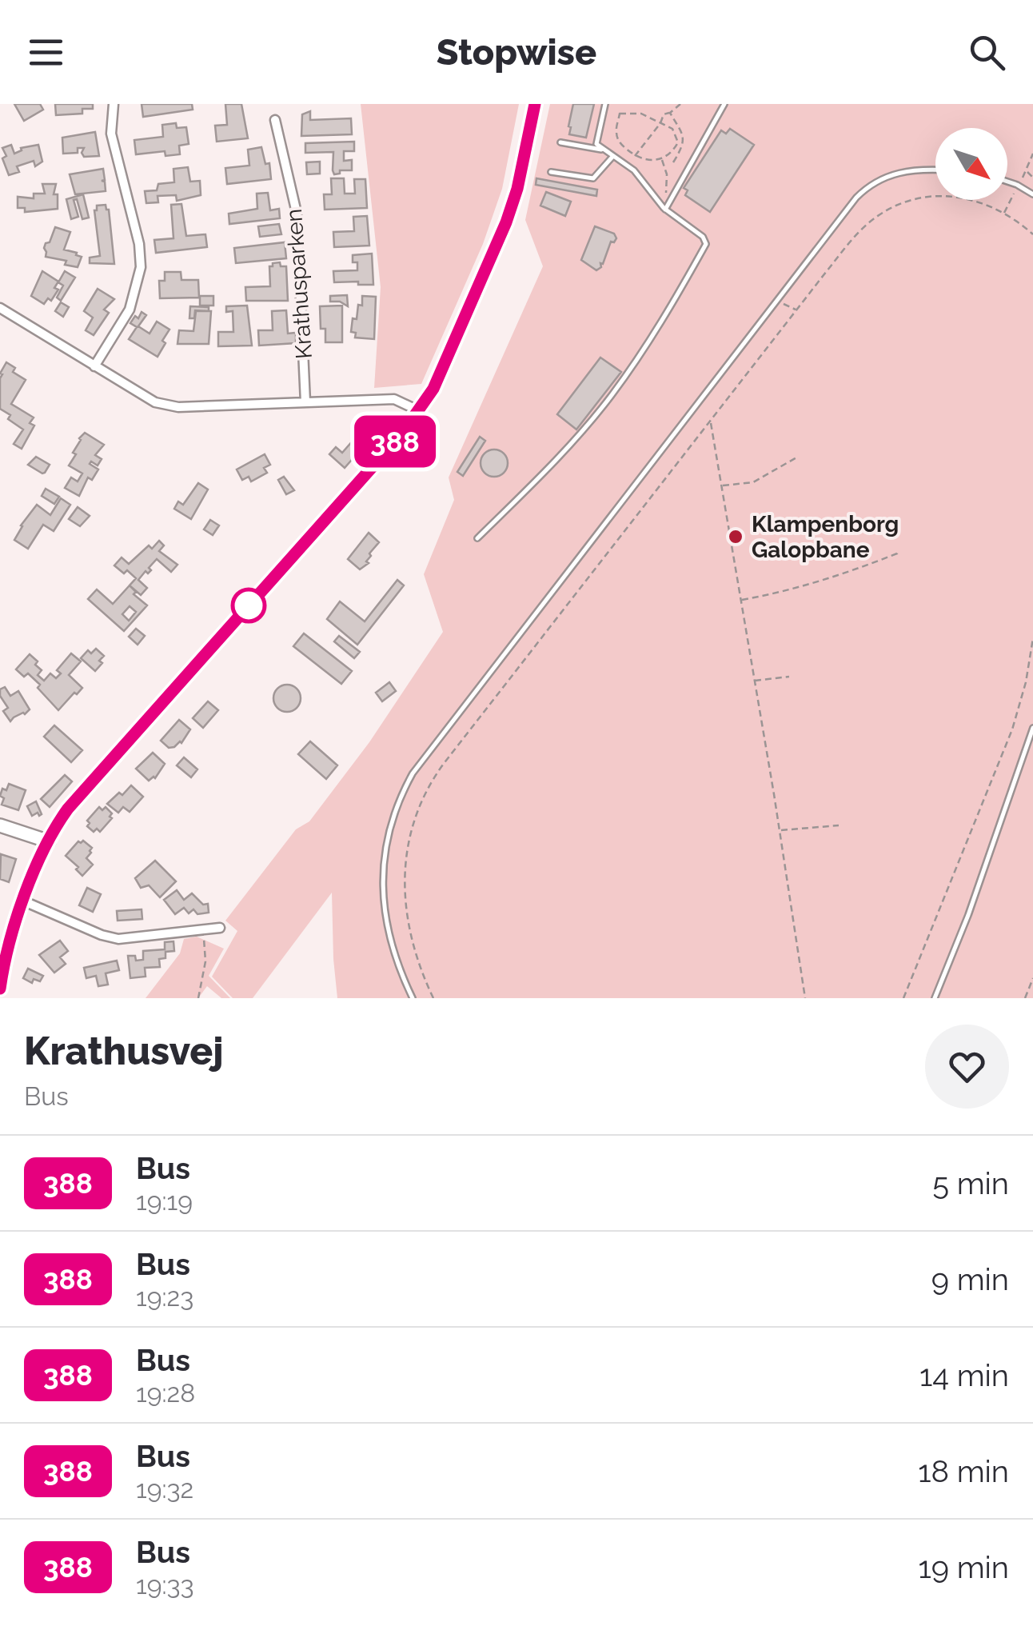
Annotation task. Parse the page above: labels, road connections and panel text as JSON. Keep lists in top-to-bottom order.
{
  "streets": {
    "street": ["Krathusparken"]
  },
  "places": ["Klampenborg Galopbane"],
  "lines": ["bus line 388"],
  "north": "bottom right",
  "page": {
    "header": "Stopwise",
    "on_map": "388",
    "heading": ["Krathusvej", "Bus"],
    "list": [
      {
        "mark": "388",
        "name": "Bus",
        "note": "19:19",
        "value": "5 min"
      },
      {
        "mark": "388",
        "name": "Bus",
        "note": "19:23",
        "value": "9 min"
      },
      {
        "mark": "388",
        "name": "Bus",
        "note": "19:28",
        "value": "14 min"
      },
      {
        "mark": "388",
        "name": "Bus",
        "note": "19:32",
        "value": "18 min"
      },
      {
        "mark": "388",
        "name": "Bus",
        "note": "19:33",
        "value": "19 min"
      }
    ]
  }
}
